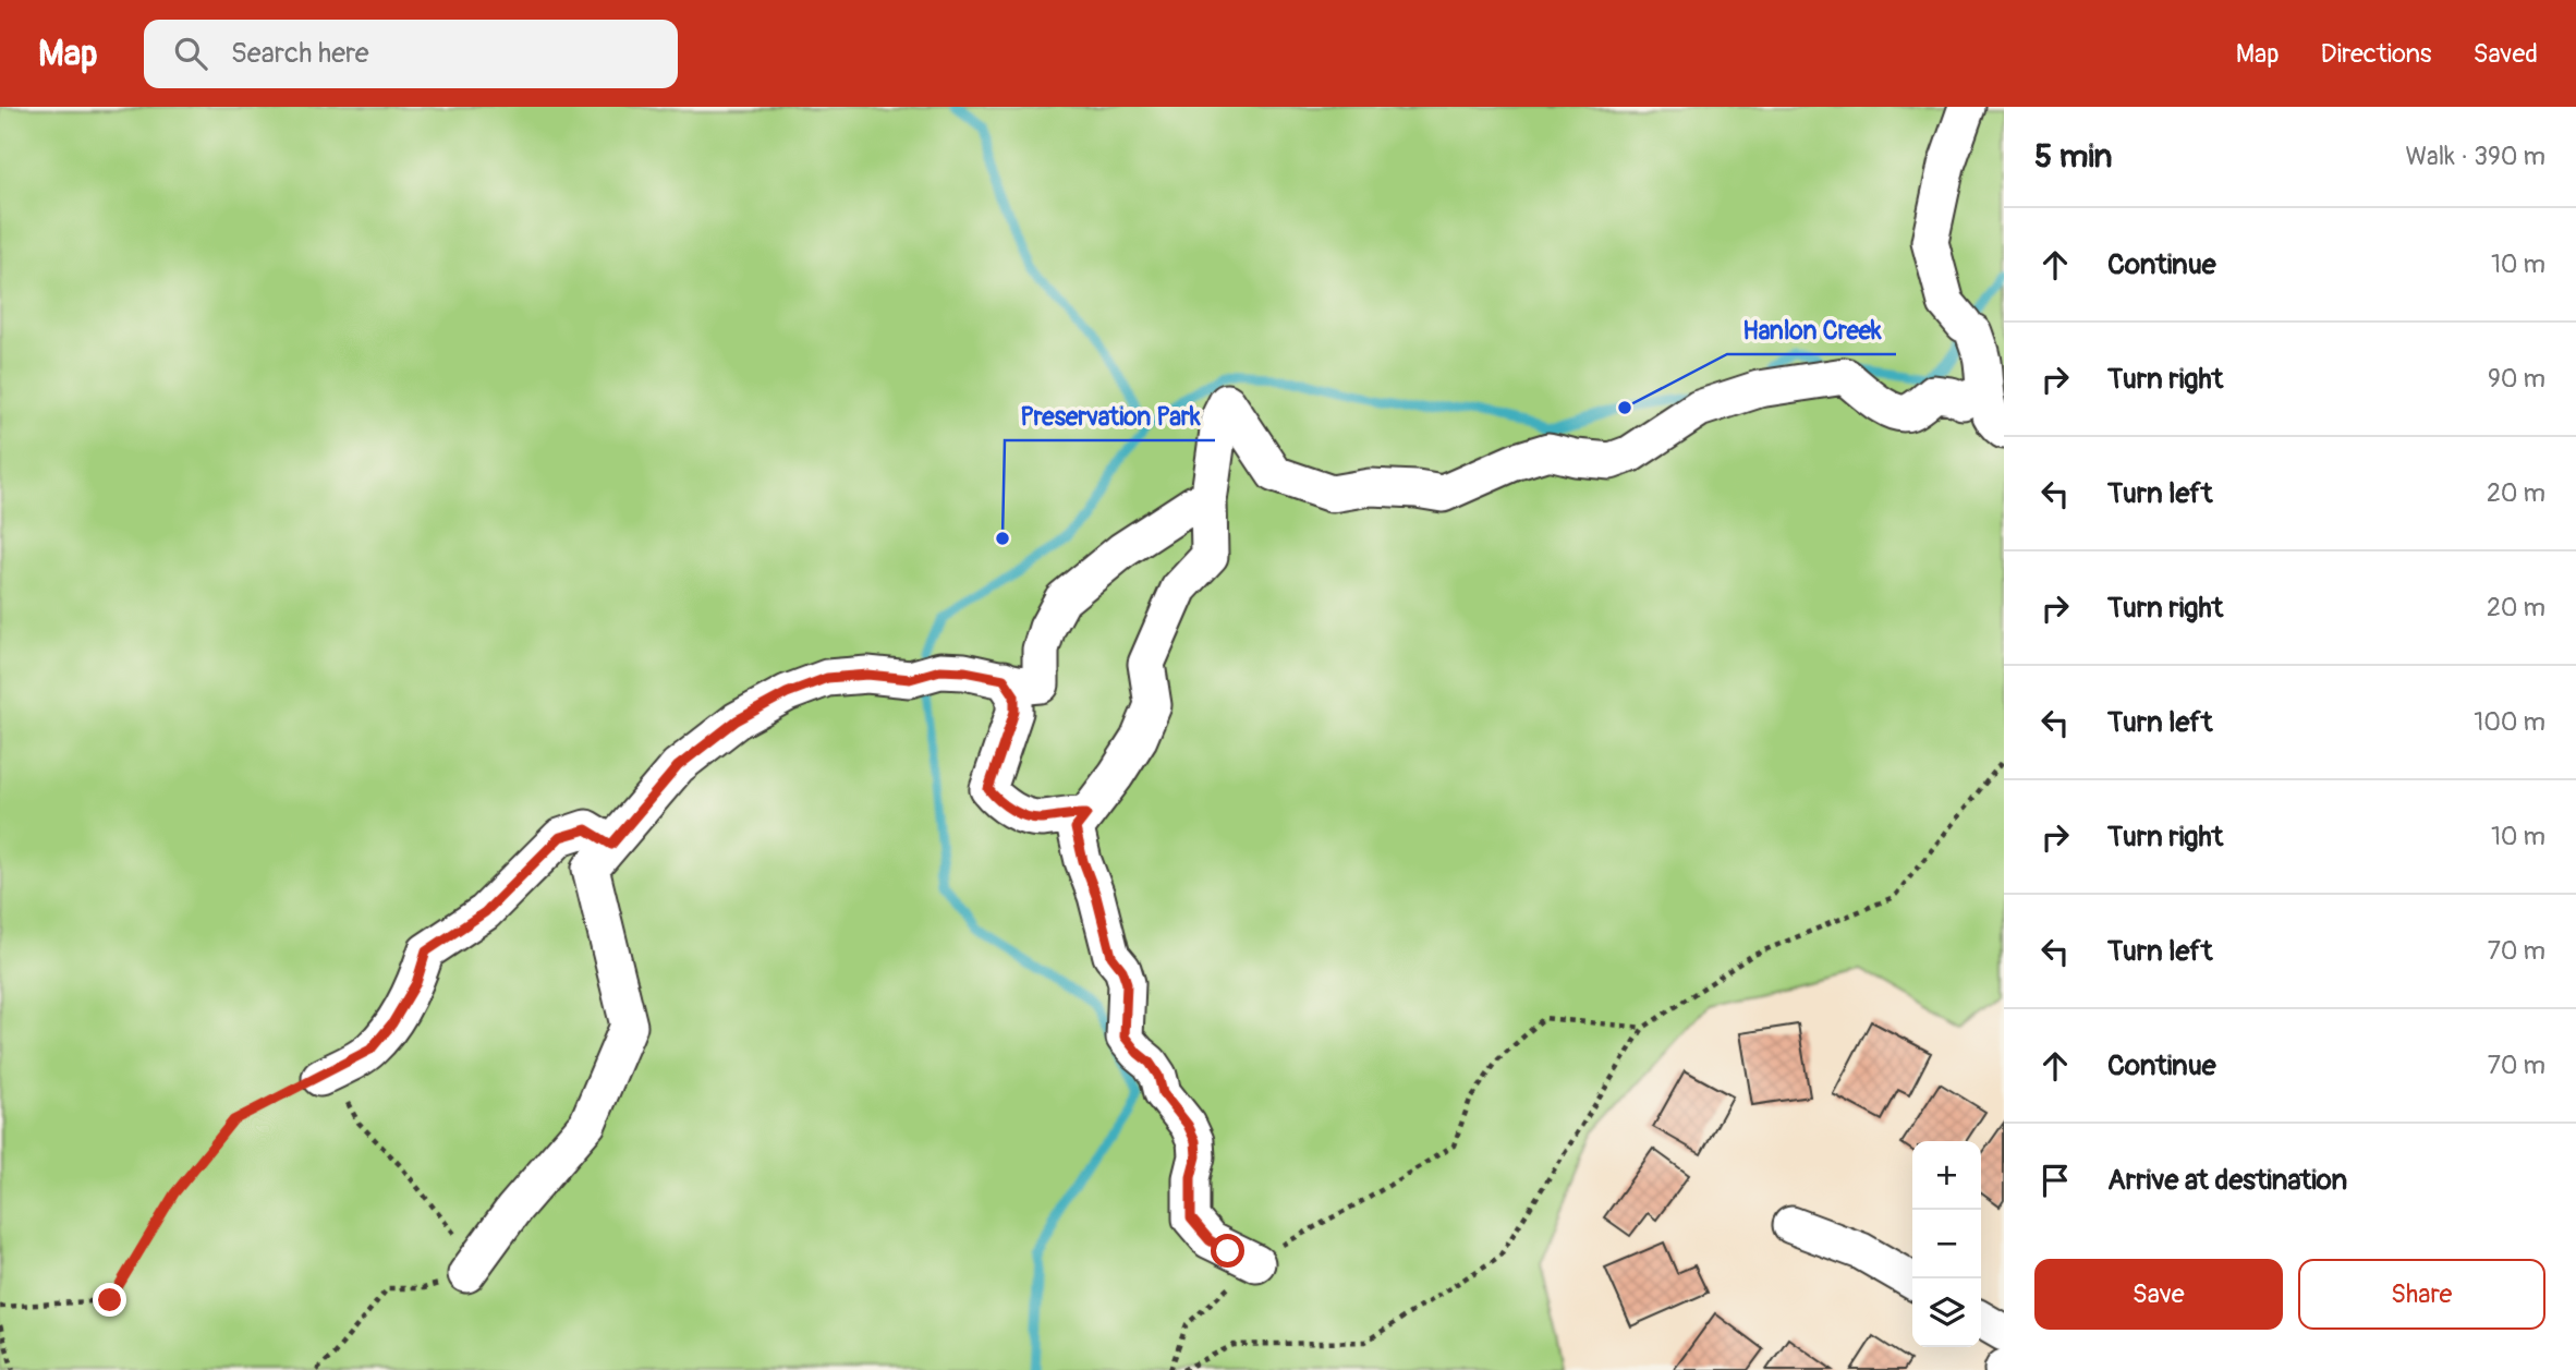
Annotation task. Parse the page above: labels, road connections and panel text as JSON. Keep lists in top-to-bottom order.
{
  "places": ["Hanlon Creek", "Preservation Park"],
  "page": {
    "header": "Map",
    "search": "Search here",
    "nav": ["Map", "Directions", "Saved"],
    "heading": ["5 min", "Walk · 390 m"],
    "list": [
      ["Continue", "10 m"],
      ["Turn right", "90 m"],
      ["Turn left", "20 m"],
      ["Turn right", "20 m"],
      ["Turn left", "100 m"],
      ["Turn right", "10 m"],
      ["Turn left", "70 m"],
      ["Continue", "70 m"],
      "Arrive at destination"
    ],
    "map_buttons": ["+", "−"],
    "buttons": ["Save", "Share"]
  }
}
